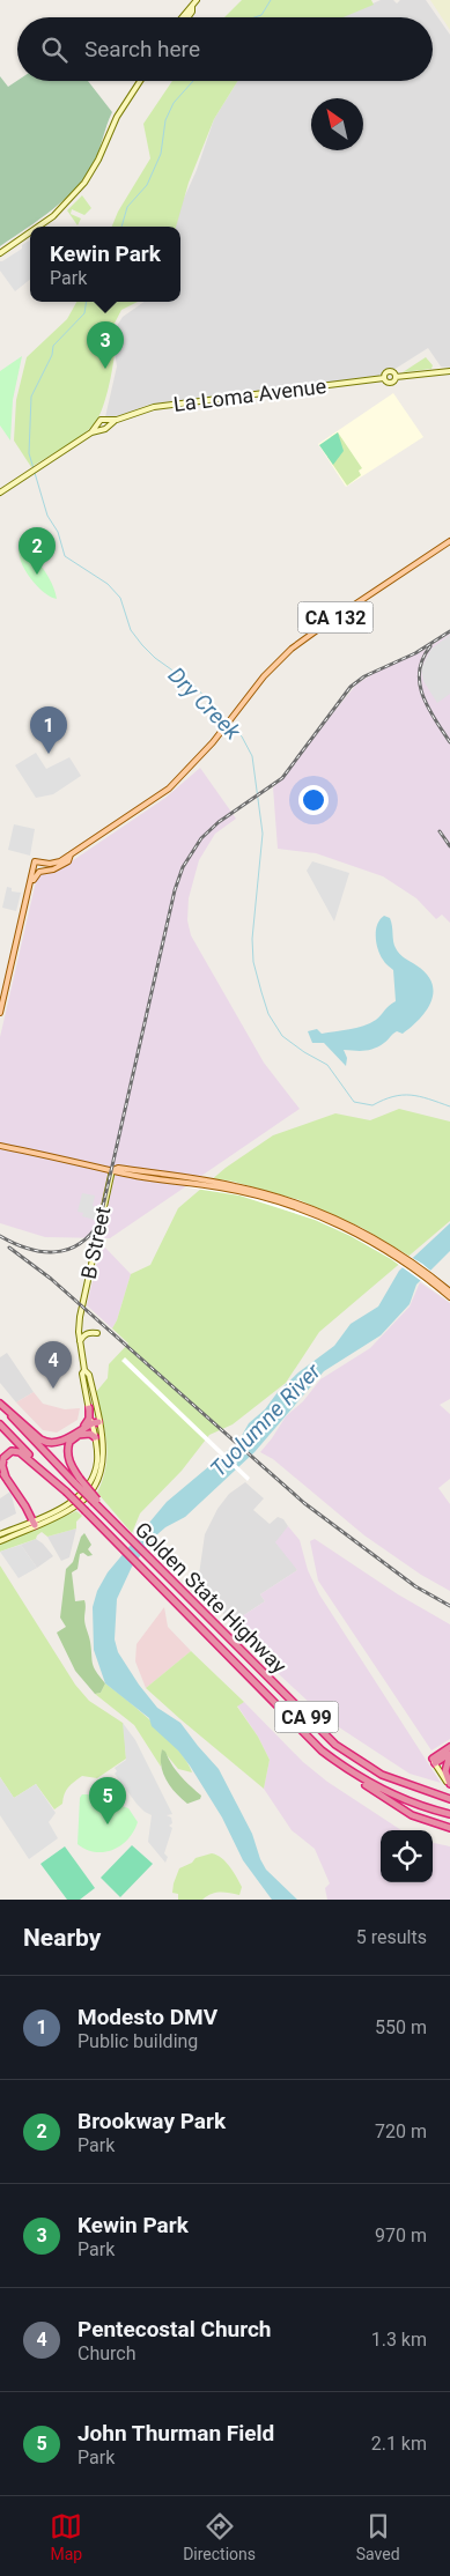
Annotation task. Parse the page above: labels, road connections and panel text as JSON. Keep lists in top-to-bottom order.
{
  "streets": {
    "highway": ["Golden State Highway", "CA 99"],
    "main road": ["La Loma Avenue", "CA 132", "B Street"]
  },
  "water": ["Dry Creek", "Tuolumne River"],
  "north": "top left",
  "page": {
    "search": "Search here",
    "popup": ["Kewin Park", "Park"],
    "pins": [
      "3",
      "2",
      "1",
      "4",
      "5"
    ],
    "heading": ["Nearby", "5 results"],
    "list": [
      {
        "mark": "1",
        "name": "Modesto DMV",
        "note": "Public building",
        "value": "550 m"
      },
      {
        "mark": "2",
        "name": "Brookway Park",
        "note": "Park",
        "value": "720 m"
      },
      {
        "mark": "3",
        "name": "Kewin Park",
        "note": "Park",
        "value": "970 m"
      },
      {
        "mark": "4",
        "name": "Pentecostal Church",
        "note": "Church",
        "value": "1.3 km"
      },
      {
        "mark": "5",
        "name": "John Thurman Field",
        "note": "Park",
        "value": "2.1 km"
      }
    ],
    "nav": ["Map", "Directions", "Saved"]
  }
}
